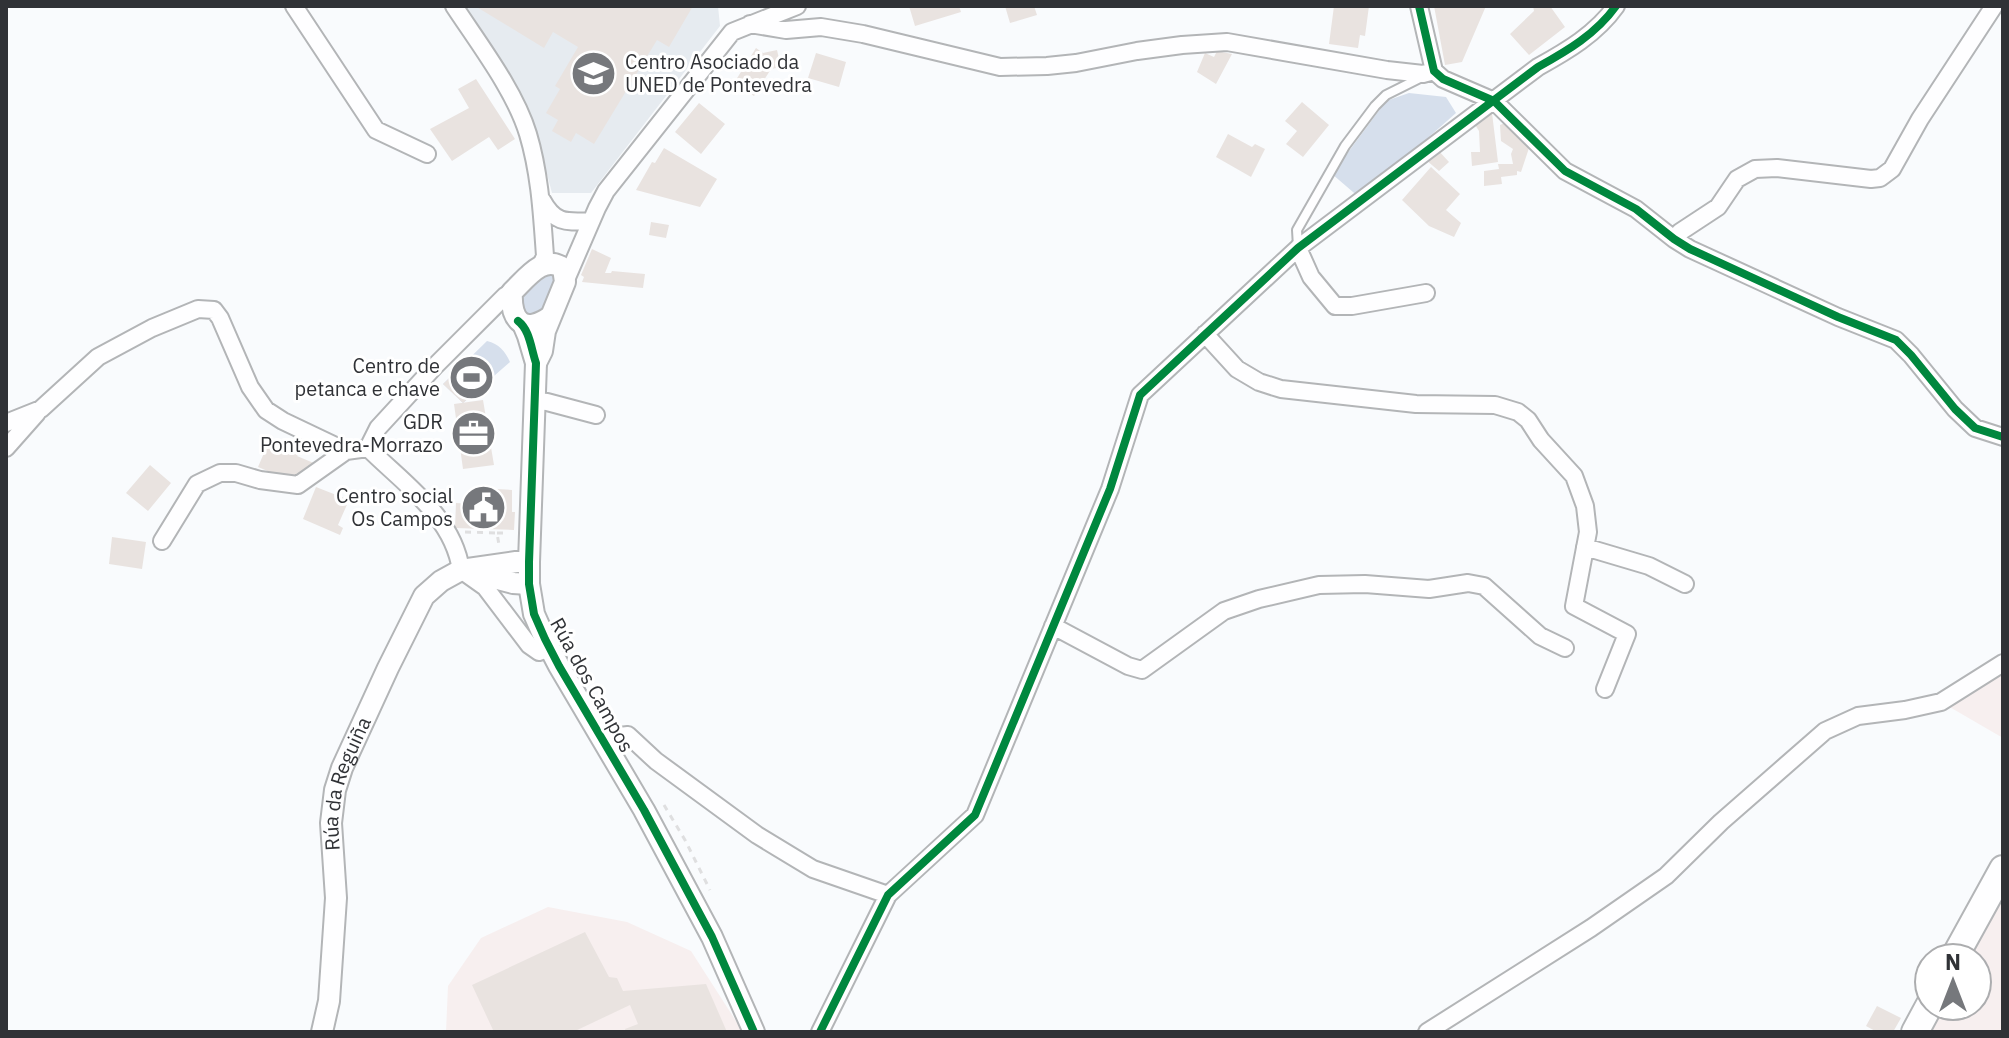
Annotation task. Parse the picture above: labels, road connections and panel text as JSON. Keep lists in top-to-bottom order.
{
  "streets": {
    "street": ["Rúa dos Campos", "Rúa da Reguiña"]
  },
  "crossings": [
    ["Rúa dos Campos", "Rúa da Reguiña"]
  ],
  "places": {
    "school or university": ["Centro Asociado da UNED de Pontevedra"],
    "sports": ["Centro de petanca e chave"],
    "office": ["GDR Pontevedra-Morrazo"],
    "public building": ["Centro social Os Campos"]
  },
  "north": "top"
}
